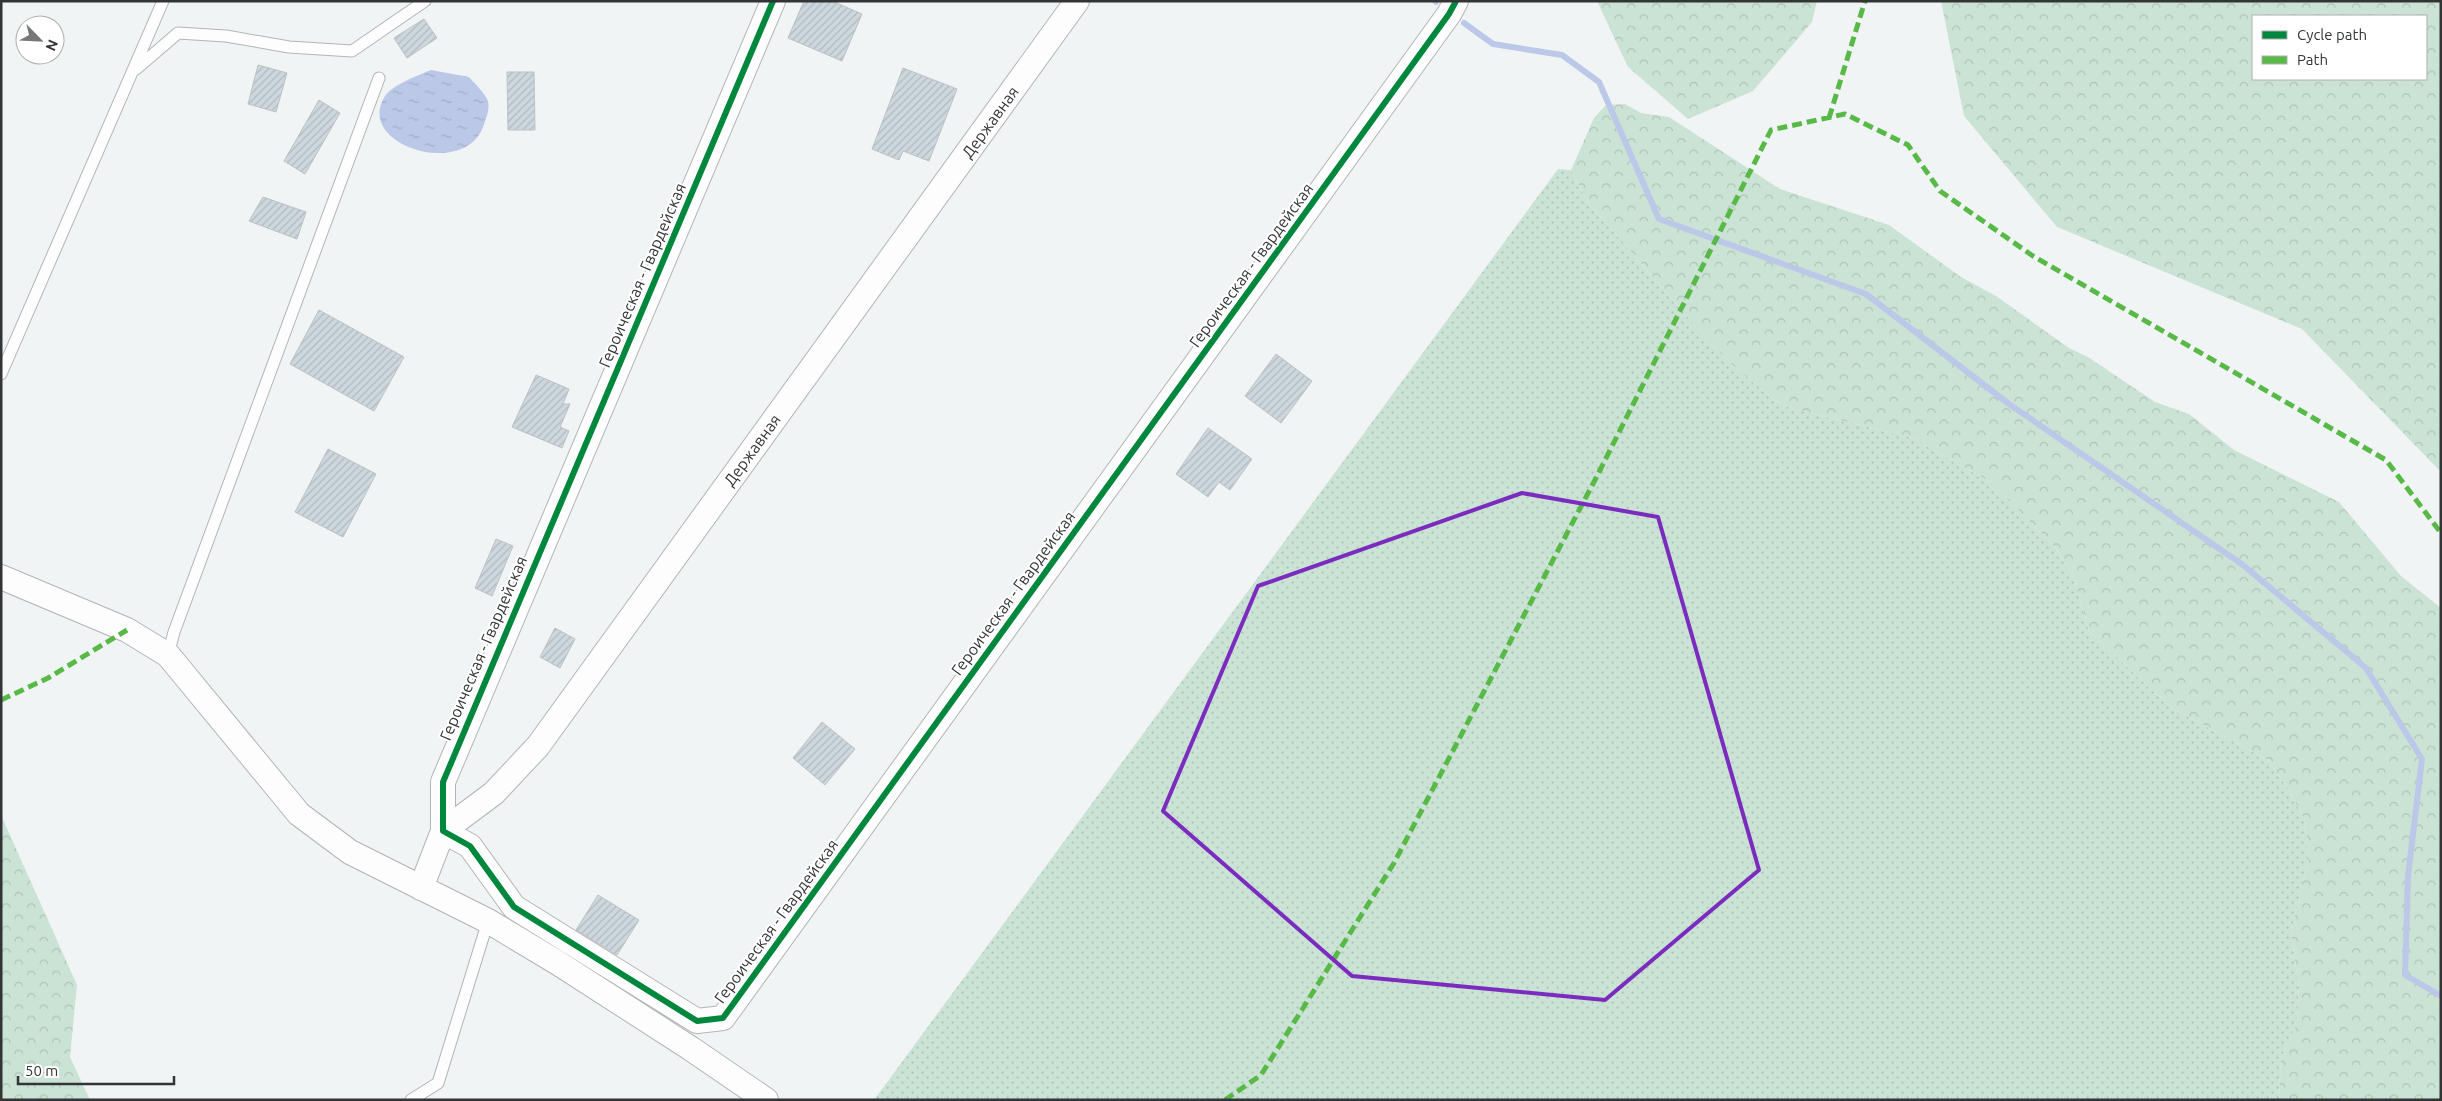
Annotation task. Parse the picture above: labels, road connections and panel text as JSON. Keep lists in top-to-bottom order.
{
  "streets": {
    "street": ["Державная", "Героическая - Гвардейская"]
  },
  "crossings": [
    ["Державная", "Героическая - Гвардейская"]
  ],
  "legend": ["Cycle path", "Path"],
  "scale_bar": "50 m",
  "north": "bottom right"
}
